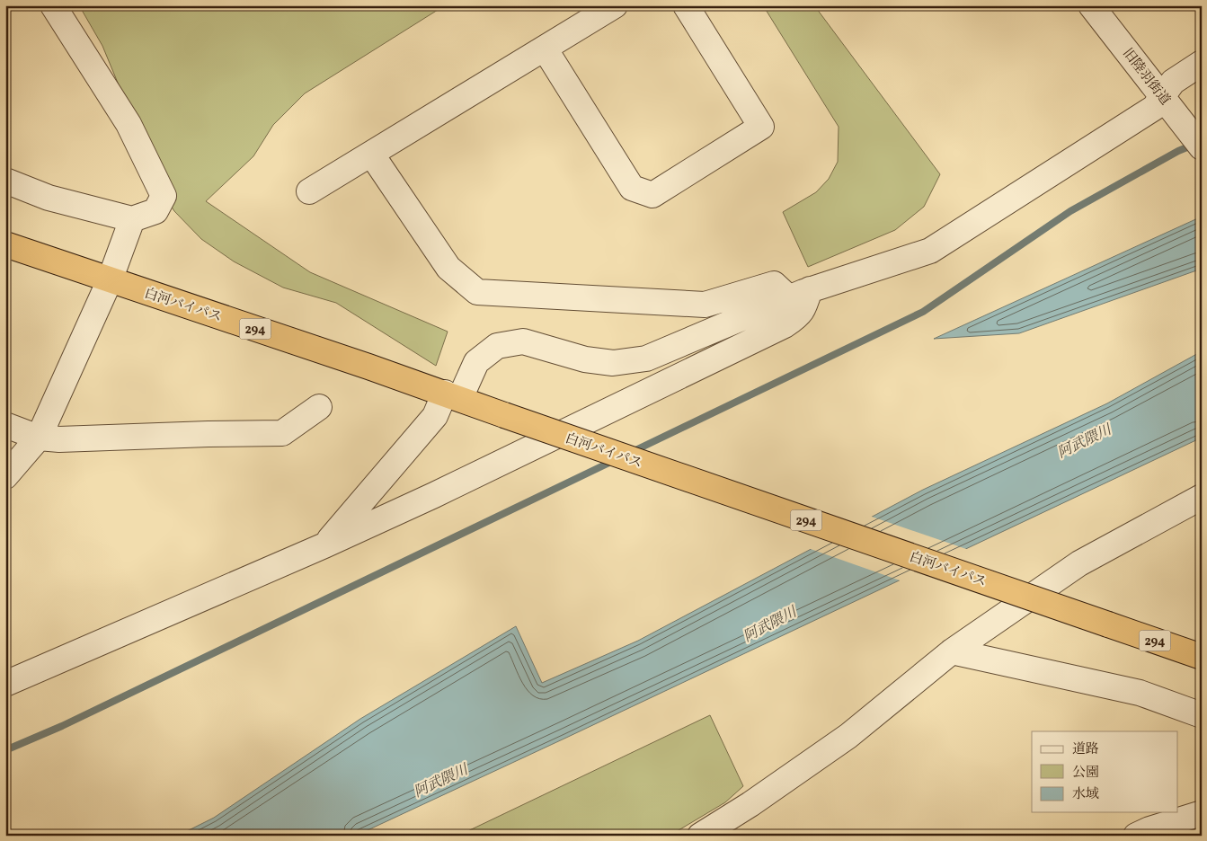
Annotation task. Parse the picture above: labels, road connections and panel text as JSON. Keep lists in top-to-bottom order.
{
  "streets": {
    "highway": ["白河バイパス", "294"],
    "street": ["旧陸羽街道"]
  },
  "water": ["阿武隈川"],
  "legend": ["道路", "公園", "水域"]
}
